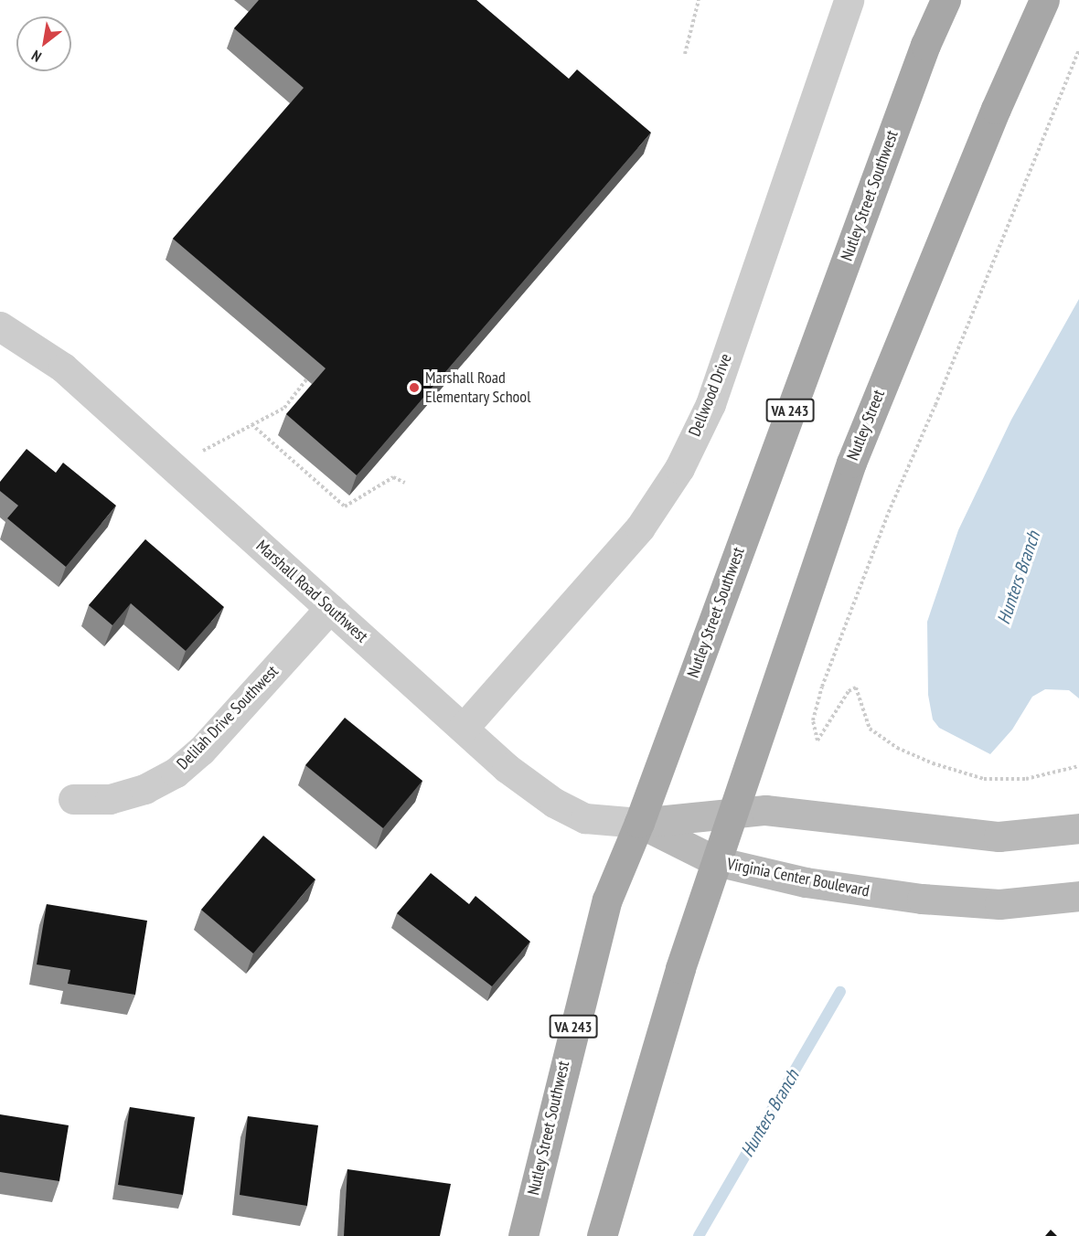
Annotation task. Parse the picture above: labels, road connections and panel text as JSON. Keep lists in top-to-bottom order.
{
  "streets": {
    "main road": ["Nutley Street Southwest", "VA 243", "Nutley Street"],
    "street": [
      "Dellwood Drive",
      "Marshall Road Southwest",
      "Delilah Drive Southwest",
      "Virginia Center Boulevard"
    ]
  },
  "crossings": [
    ["Nutley Street Southwest", "Marshall Road Southwest"],
    ["Nutley Street Southwest", "Virginia Center Boulevard"],
    ["Dellwood Drive", "Marshall Road Southwest"],
    ["Nutley Street", "Virginia Center Boulevard"],
    ["Marshall Road Southwest", "Delilah Drive Southwest"],
    ["Marshall Road Southwest", "Virginia Center Boulevard"]
  ],
  "water": ["Hunters Branch"],
  "places": ["Marshall Road Elementary School"],
  "north": "bottom left"
}
